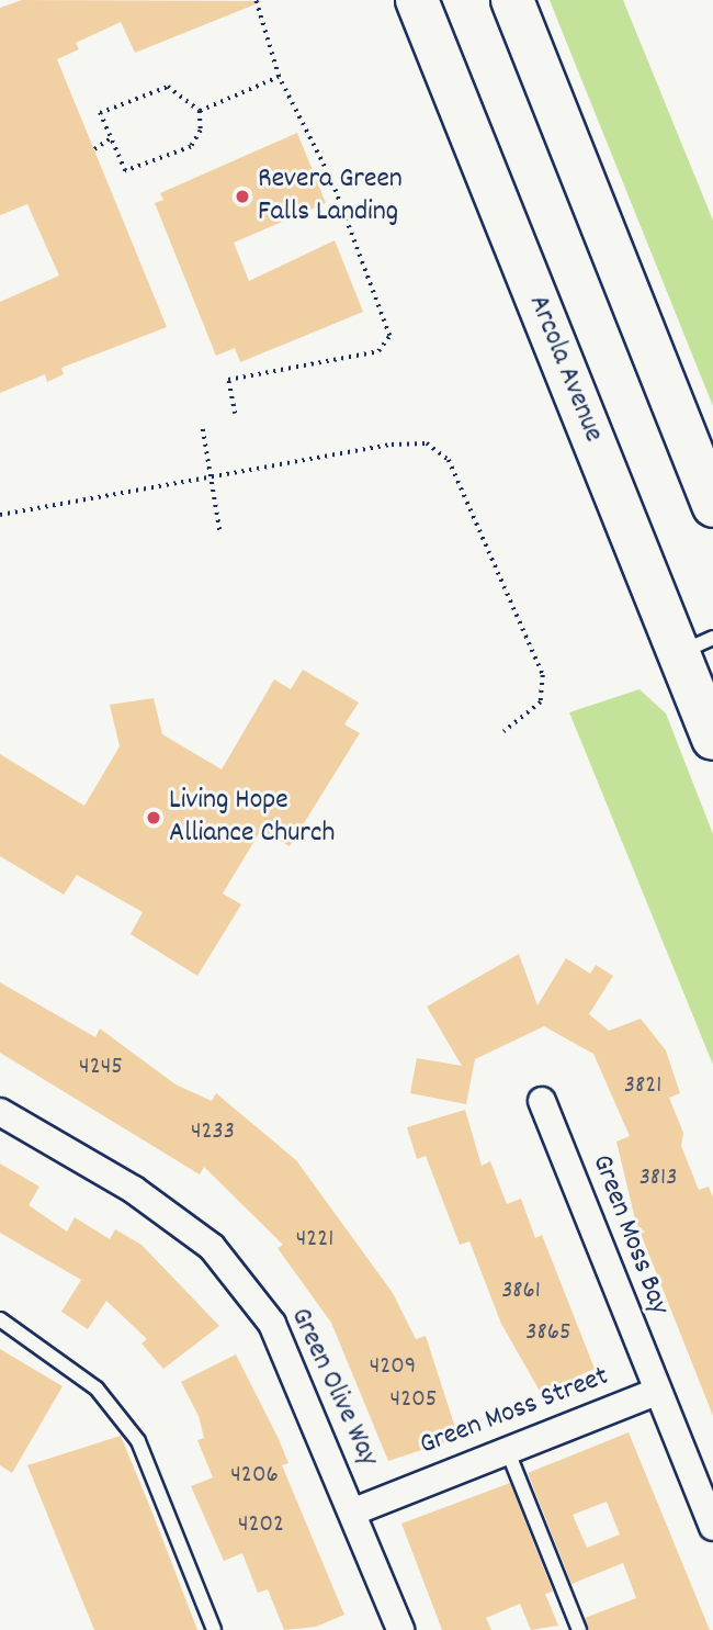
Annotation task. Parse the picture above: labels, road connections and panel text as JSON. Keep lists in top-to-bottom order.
{
  "streets": {
    "main road": ["Arcola Avenue"],
    "street": ["Green Moss Bay", "Green Olive Way", "Green Moss Street"]
  },
  "crossings": [
    ["Green Moss Bay", "Green Moss Street"],
    ["Green Olive Way", "Green Moss Street"]
  ],
  "places": ["Revera Green Falls Landing", "Living Hope Alliance Church"],
  "house_numbers": [
    "4245",
    "3821",
    "4233",
    "3813",
    "4221",
    "3861",
    "3865",
    "4209",
    "4205",
    "4206",
    "4202"
  ]
}
